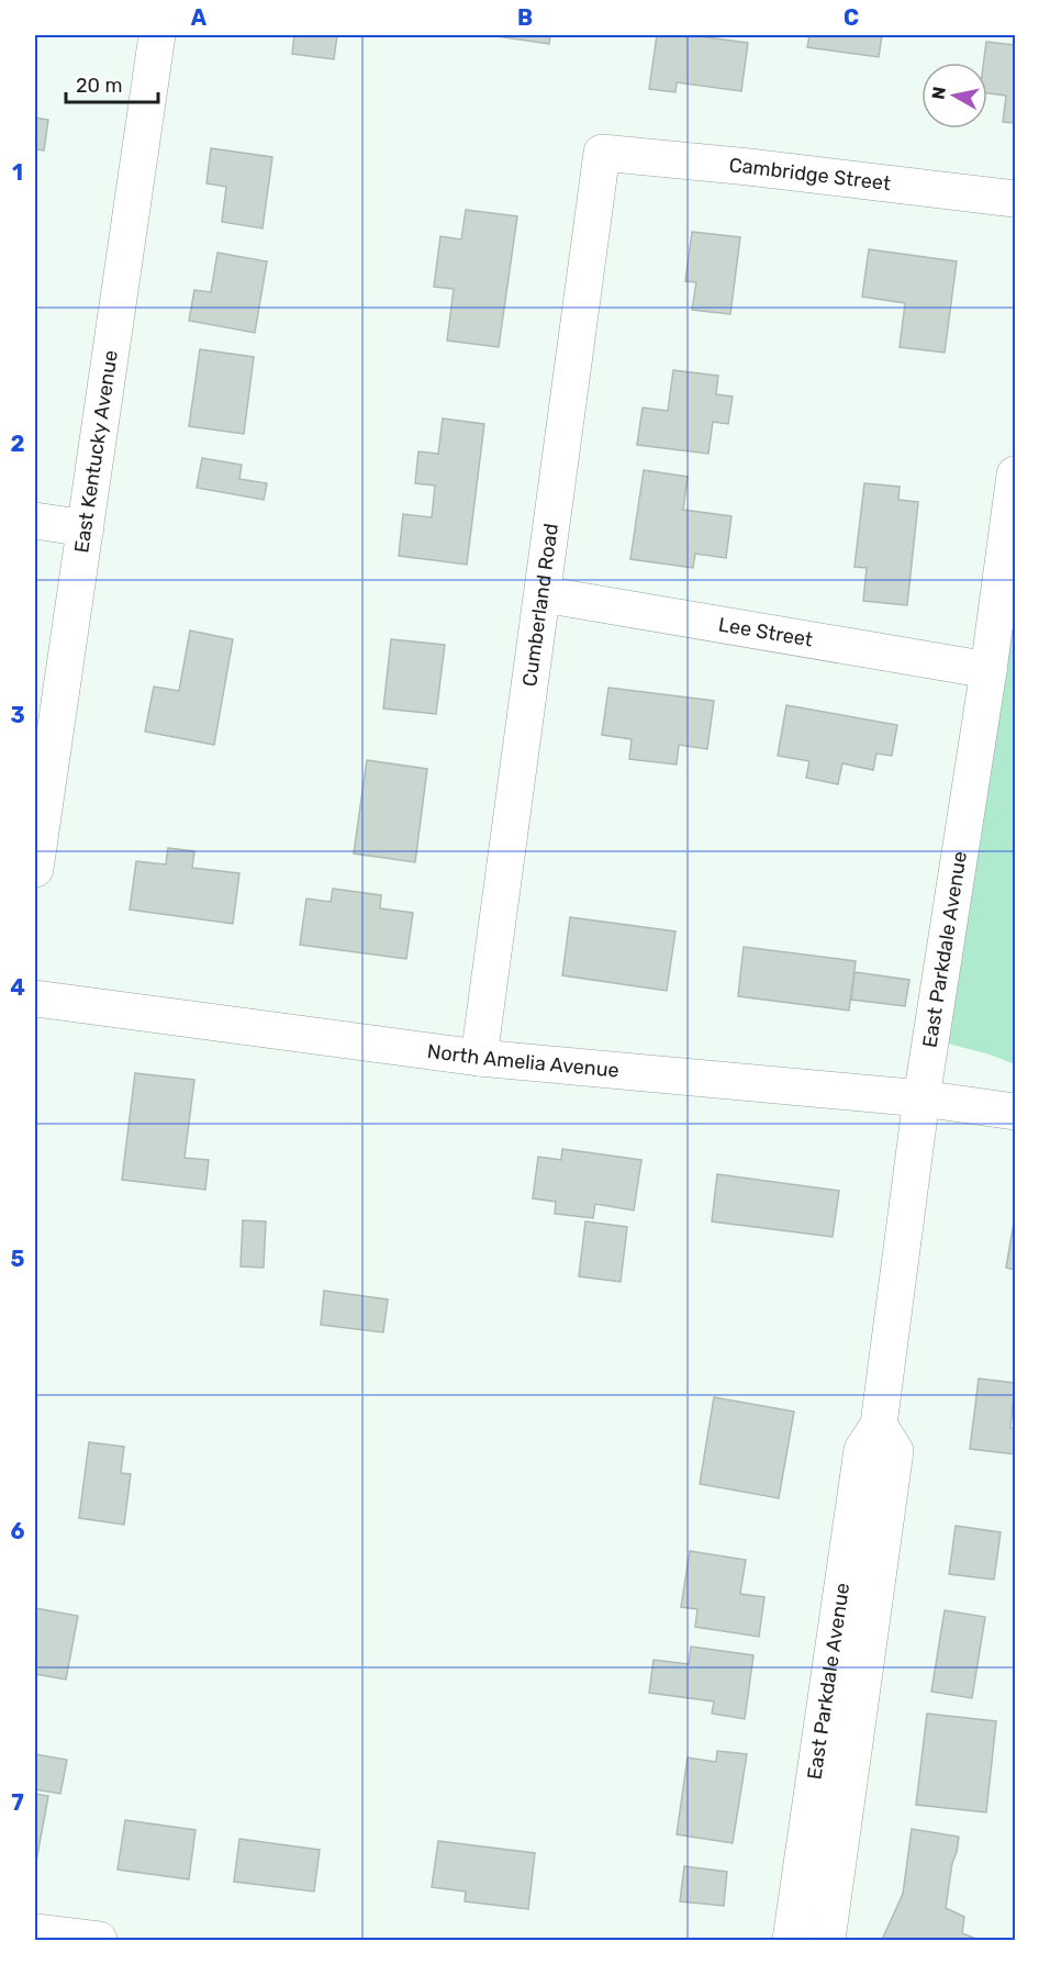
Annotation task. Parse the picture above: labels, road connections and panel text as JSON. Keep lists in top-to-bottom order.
{
  "streets": {
    "street": [
      "Cambridge Street",
      "East Kentucky Avenue",
      "Cumberland Road",
      "Lee Street",
      "East Parkdale Avenue",
      "North Amelia Avenue"
    ]
  },
  "crossings": [
    ["Cambridge Street", "Cumberland Road"],
    ["Cumberland Road", "Lee Street"],
    ["Cumberland Road", "North Amelia Avenue"],
    ["Lee Street", "East Parkdale Avenue"],
    ["East Parkdale Avenue", "North Amelia Avenue"]
  ],
  "scale_bar": "20 m",
  "north": "left",
  "grid": {
    "columns": ["A", "B", "C"],
    "rows": [
      "1",
      "2",
      "3",
      "4",
      "5",
      "6",
      "7"
    ]
  }
}
